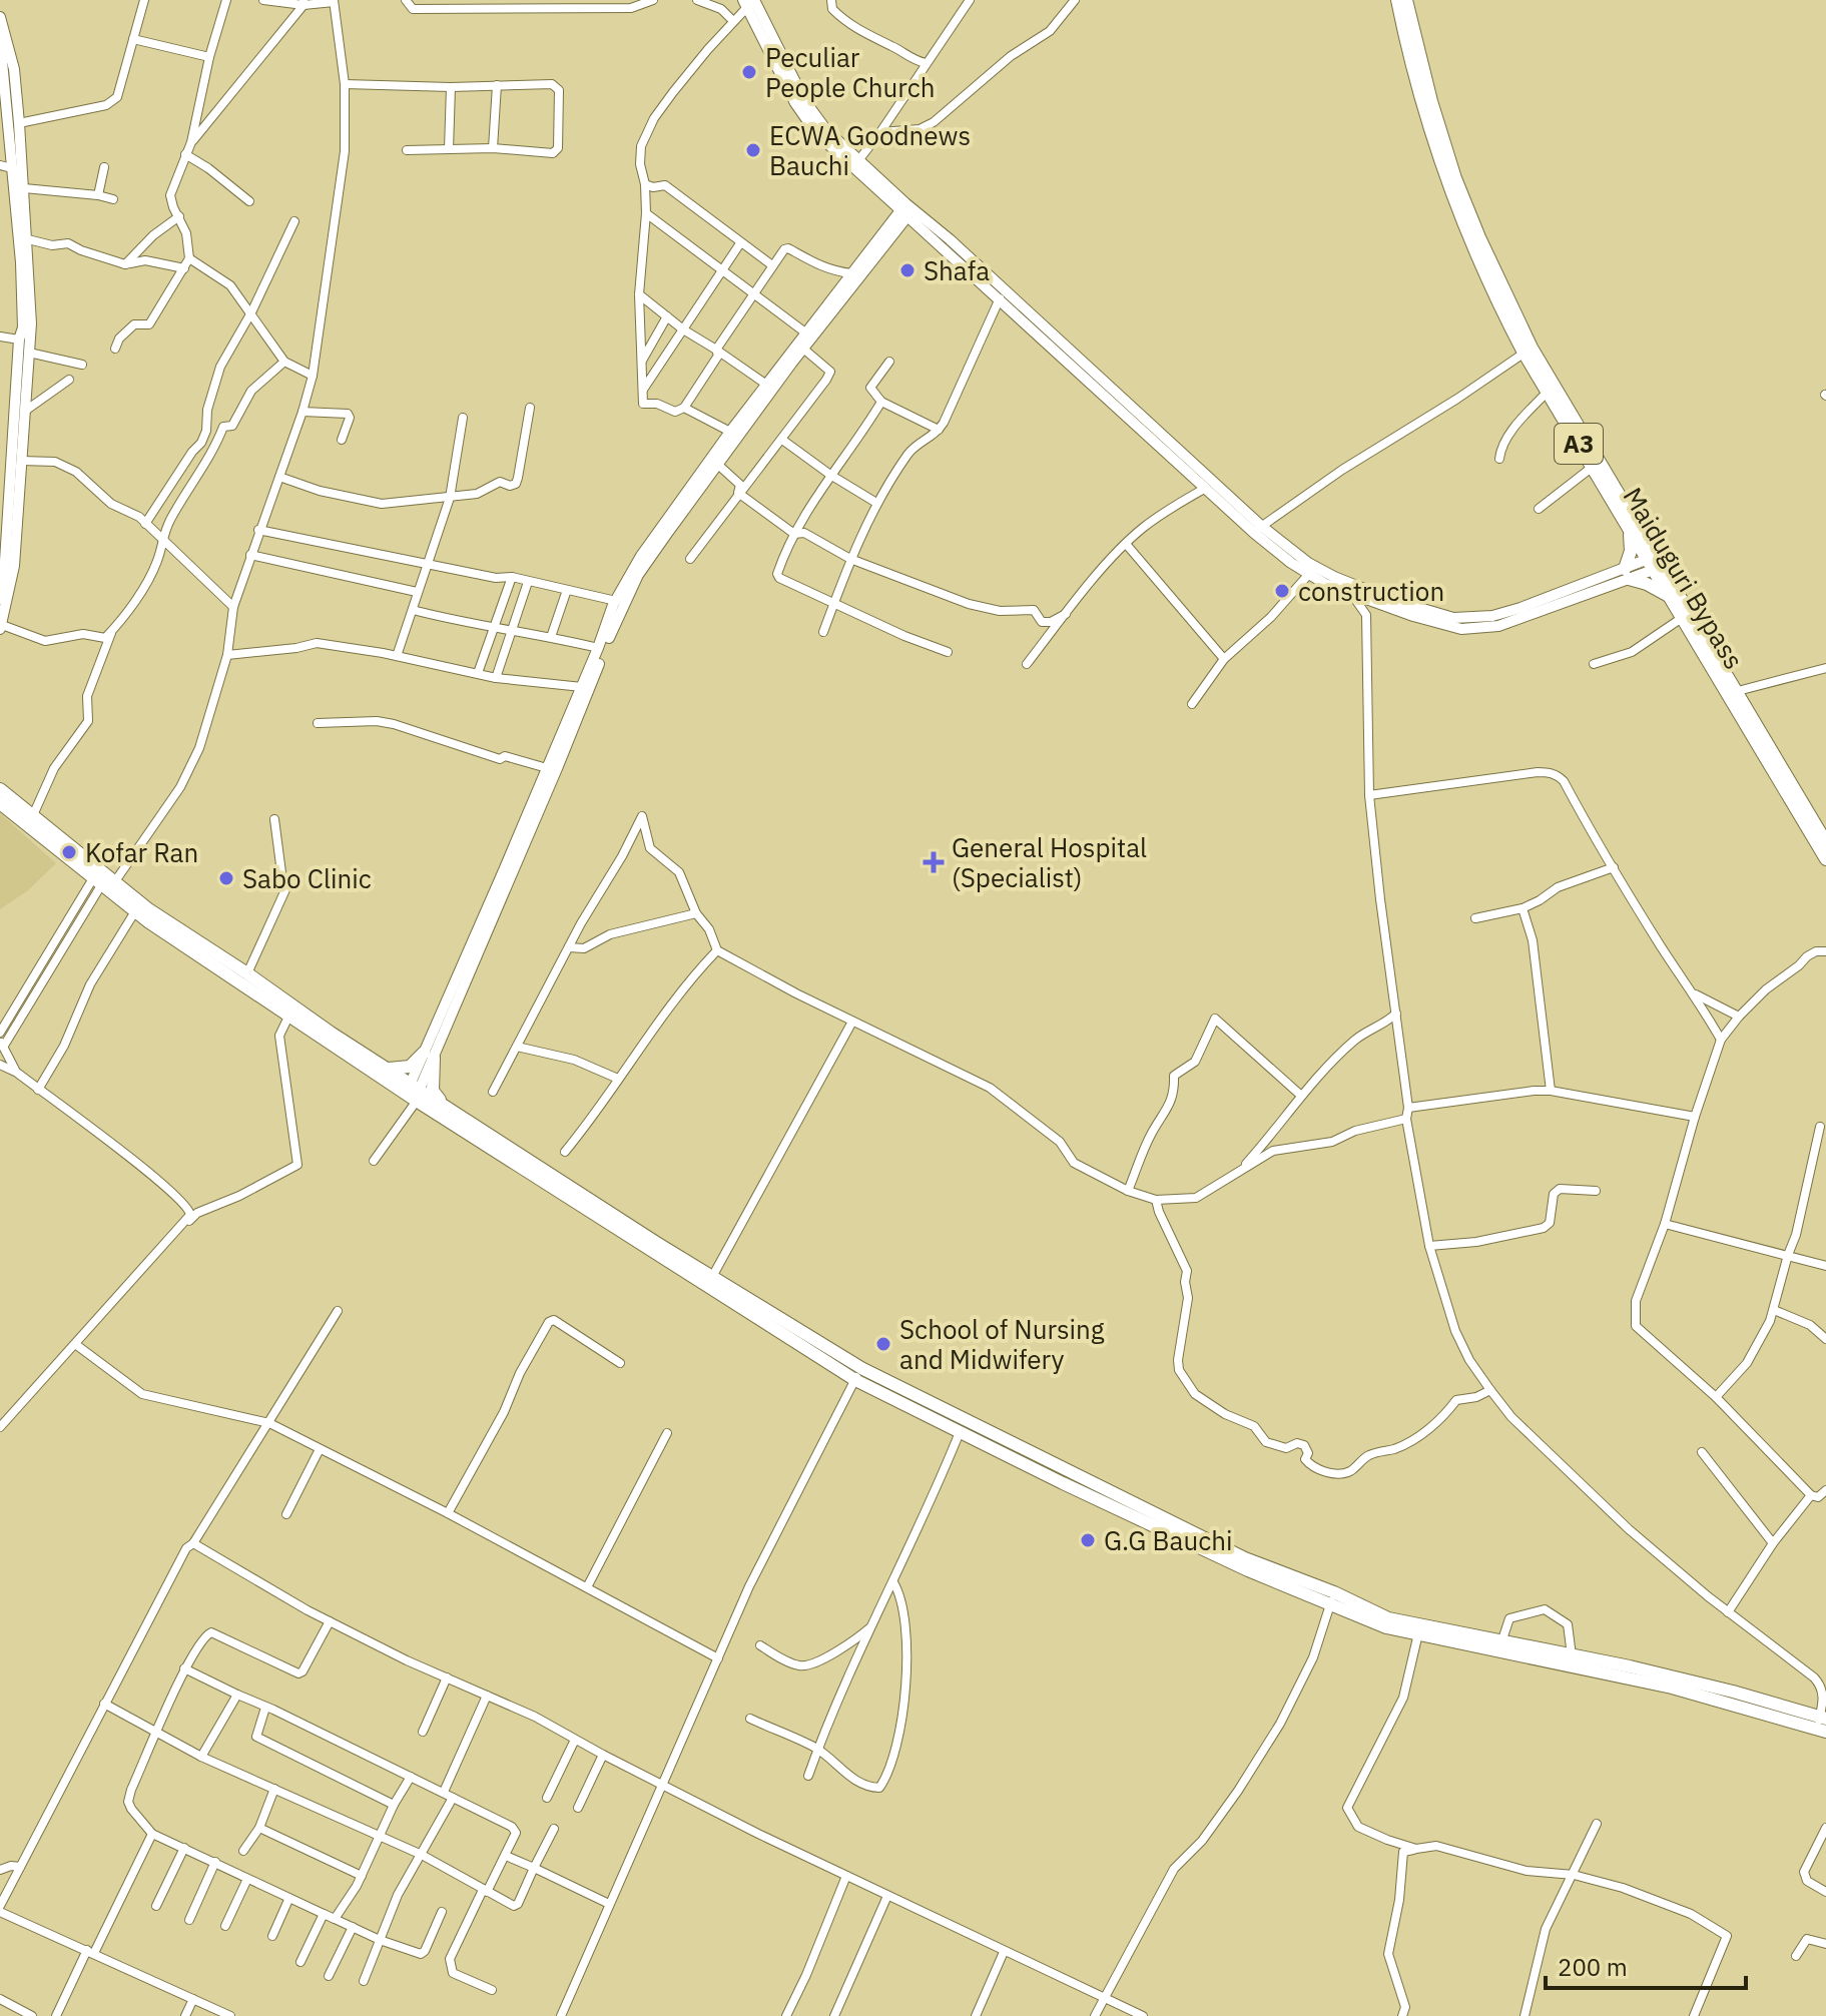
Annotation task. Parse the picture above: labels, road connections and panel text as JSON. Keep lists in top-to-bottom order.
{
  "streets": {
    "main road": ["A3", "Maiduguri Bypass"]
  },
  "places": {
    "other": [
      "Peculiar People Church",
      "ECWA Goodnews Bauchi",
      "Shafa",
      "construction",
      "Kofar Ran",
      "Sabo Clinic",
      "School of Nursing and Midwifery",
      "G.G Bauchi"
    ],
    "health": ["General Hospital (Specialist)"]
  },
  "scale_bar": "200 m"
}
